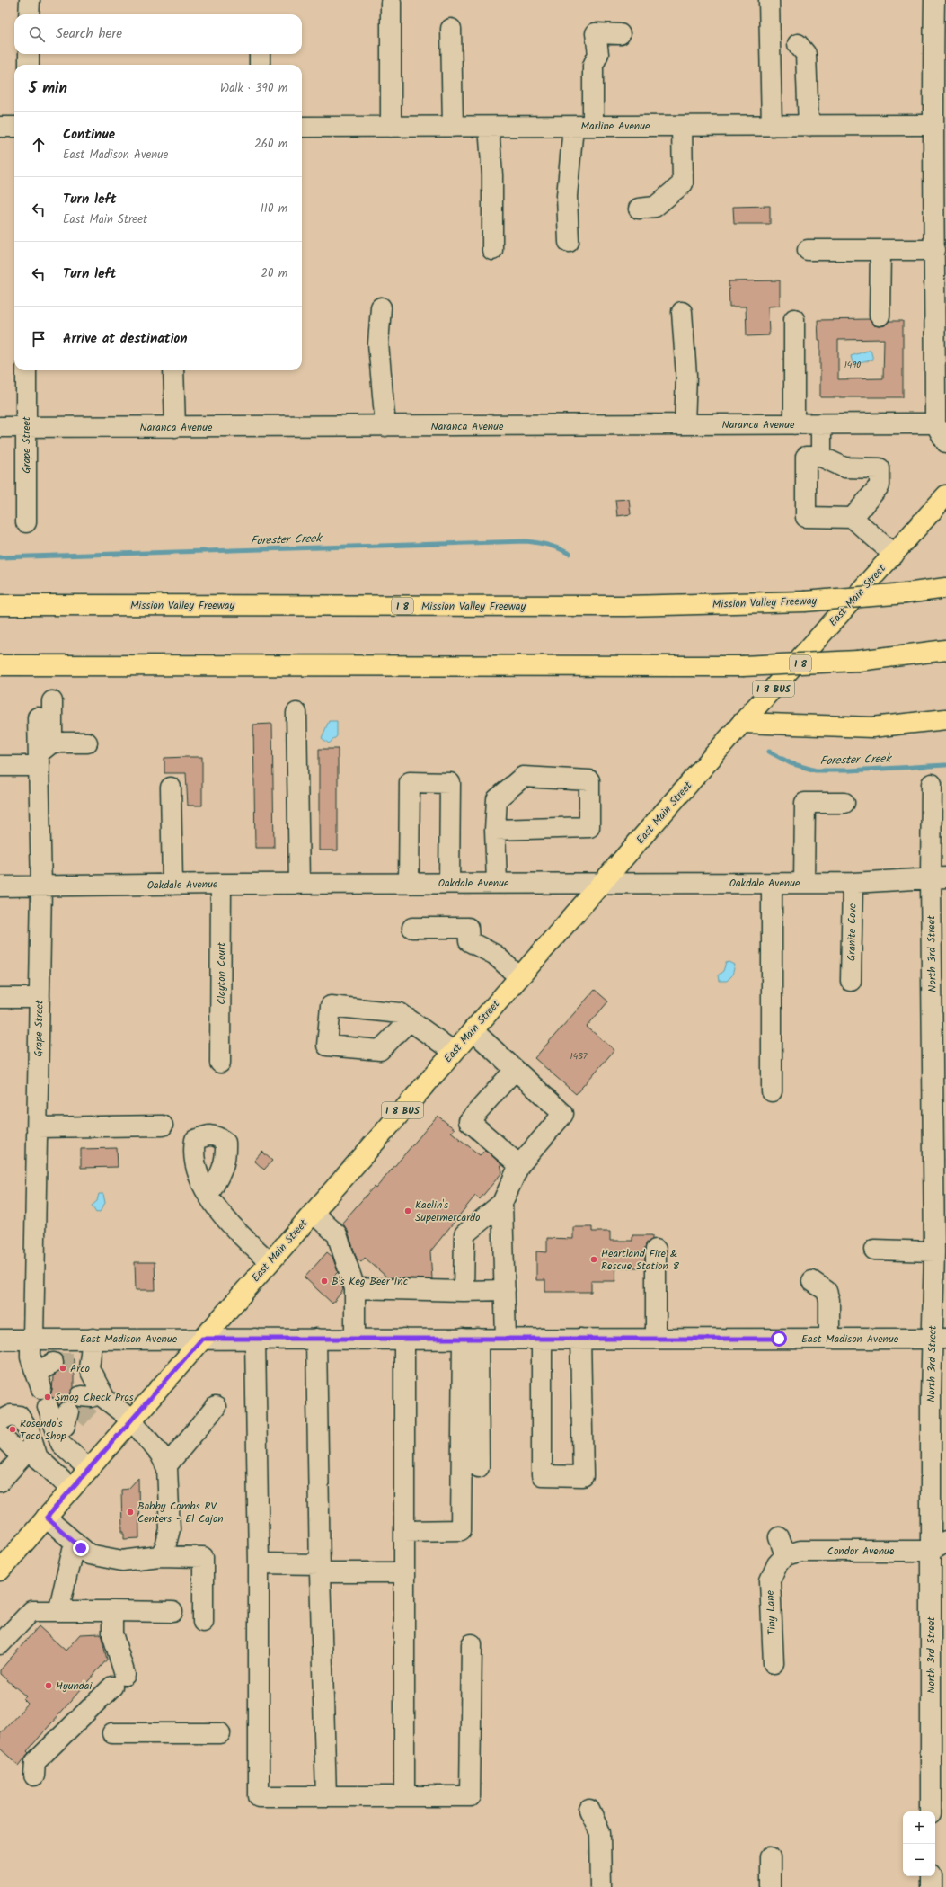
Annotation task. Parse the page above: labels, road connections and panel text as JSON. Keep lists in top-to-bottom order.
{
  "streets": {
    "main road": [
      "East Main Street",
      "Mission Valley Freeway",
      "I 8",
      "I 8 BUS"
    ],
    "street": [
      "Marline Avenue",
      "Naranca Avenue",
      "Grape Street",
      "Oakdale Avenue",
      "Granite Cove",
      "North 3rd Street",
      "Clayton Court",
      "East Madison Avenue",
      "Condor Avenue",
      "Tiny Lane"
    ]
  },
  "crossings": [
    ["Naranca Avenue", "Grape Street"],
    ["Grape Street", "Oakdale Avenue"],
    ["Grape Street", "East Madison Avenue"],
    ["East Main Street", "Oakdale Avenue"],
    ["East Main Street", "East Madison Avenue"],
    ["Oakdale Avenue", "Granite Cove"],
    ["Oakdale Avenue", "North 3rd Street"],
    ["Oakdale Avenue", "Clayton Court"],
    ["North 3rd Street", "East Madison Avenue"],
    ["North 3rd Street", "Condor Avenue"],
    ["Condor Avenue", "Tiny Lane"]
  ],
  "water": ["Forester Creek"],
  "places": [
    "Kaelin's Supermercardo",
    "Heartland Fire & Rescue Station 8",
    "B's Keg Beer Inc",
    "Arco",
    "Smog Check Pros",
    "Rosendo's Taco Shop",
    "Bobby Combs RV Centers - El Cajon",
    "Hyundai"
  ],
  "house_numbers": ["1490", "1437"],
  "page": {
    "search": "Search here",
    "heading": ["5 min", "Walk · 390 m"],
    "list": [
      ["Continue", "East Madison Avenue", "260 m"],
      ["Turn left", "East Main Street", "110 m"],
      ["Turn left", "20 m"],
      "Arrive at destination"
    ],
    "map_buttons": ["+", "−"]
  }
}
